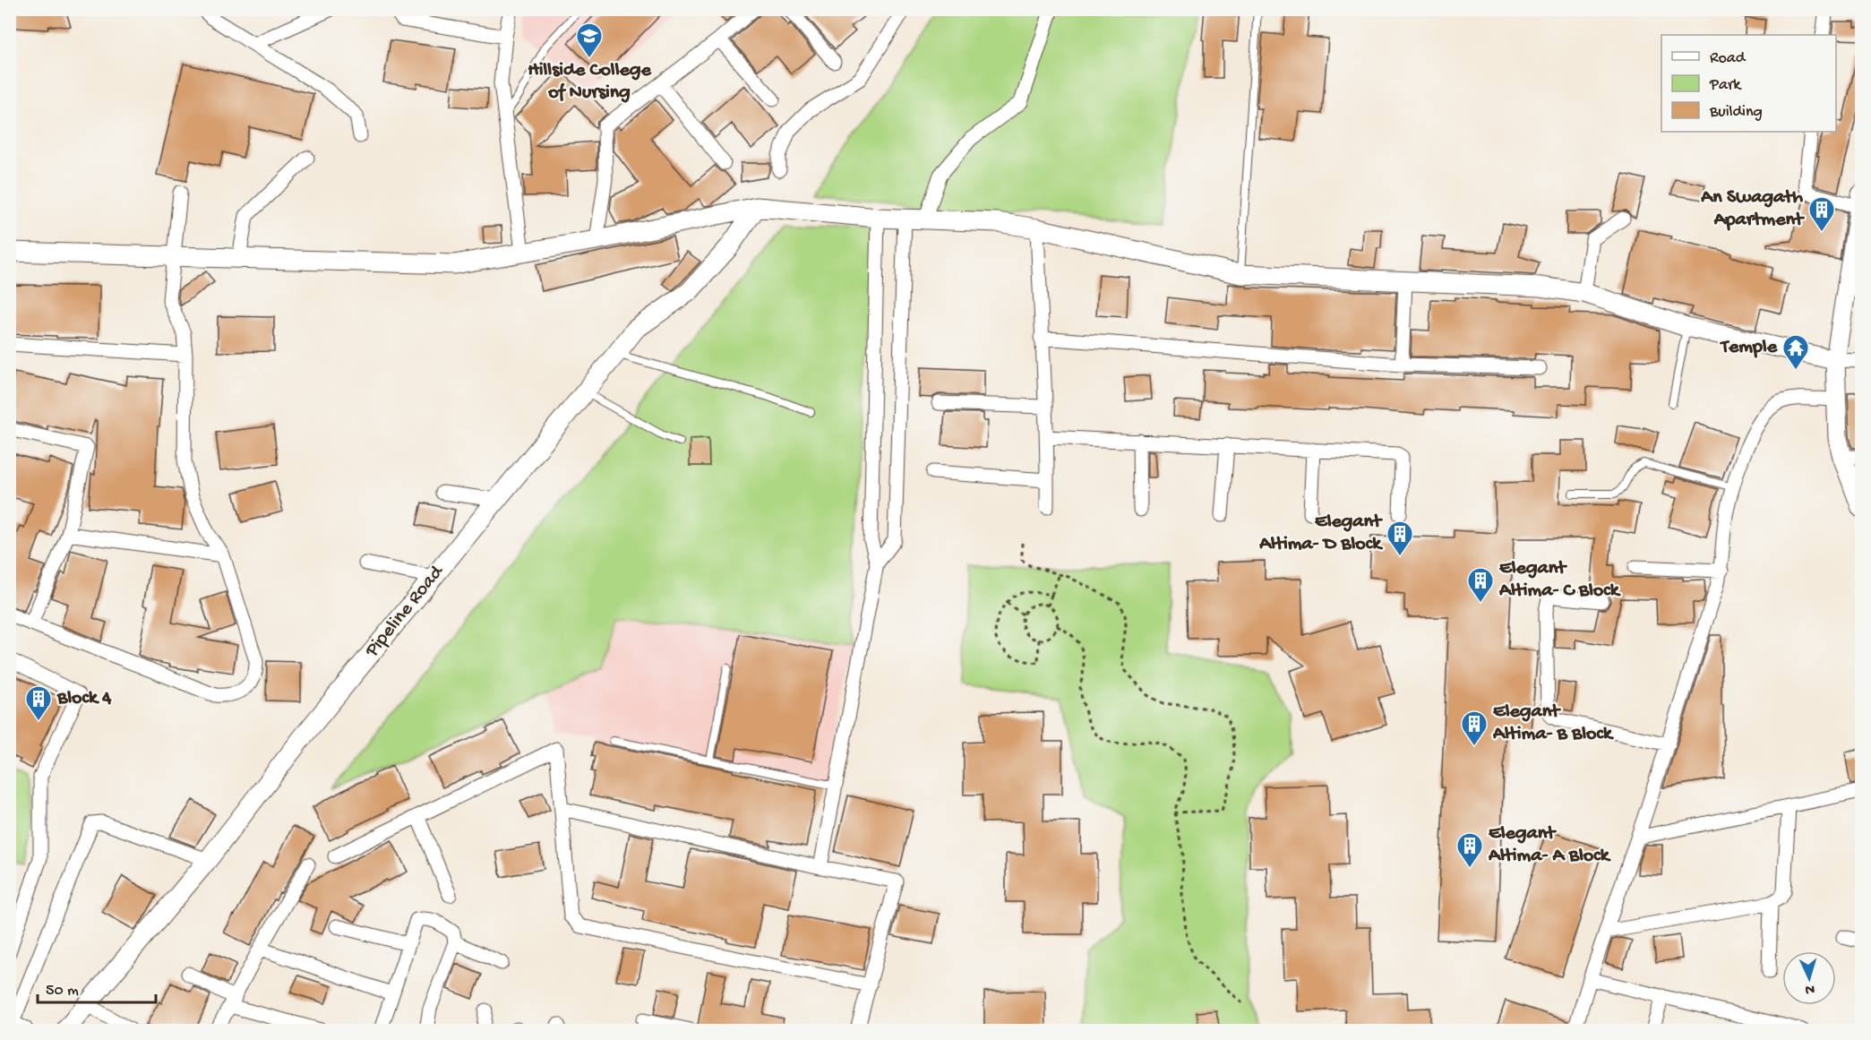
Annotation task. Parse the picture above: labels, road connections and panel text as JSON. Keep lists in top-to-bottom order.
{
  "streets": {
    "street": ["Pipeline Road"]
  },
  "places": {
    "school or university": ["Hillside College of Nursing"],
    "building": [
      "An Swagath Apartment",
      "Elegant Altima- D Block",
      "Elegant Altima- C Block",
      "Block 4",
      "Elegant Altima- B Block",
      "Elegant Altima- A Block"
    ],
    "temple": ["Temple"]
  },
  "legend": ["Road", "Park", "Building"],
  "scale_bar": "50 m",
  "north": "bottom"
}
